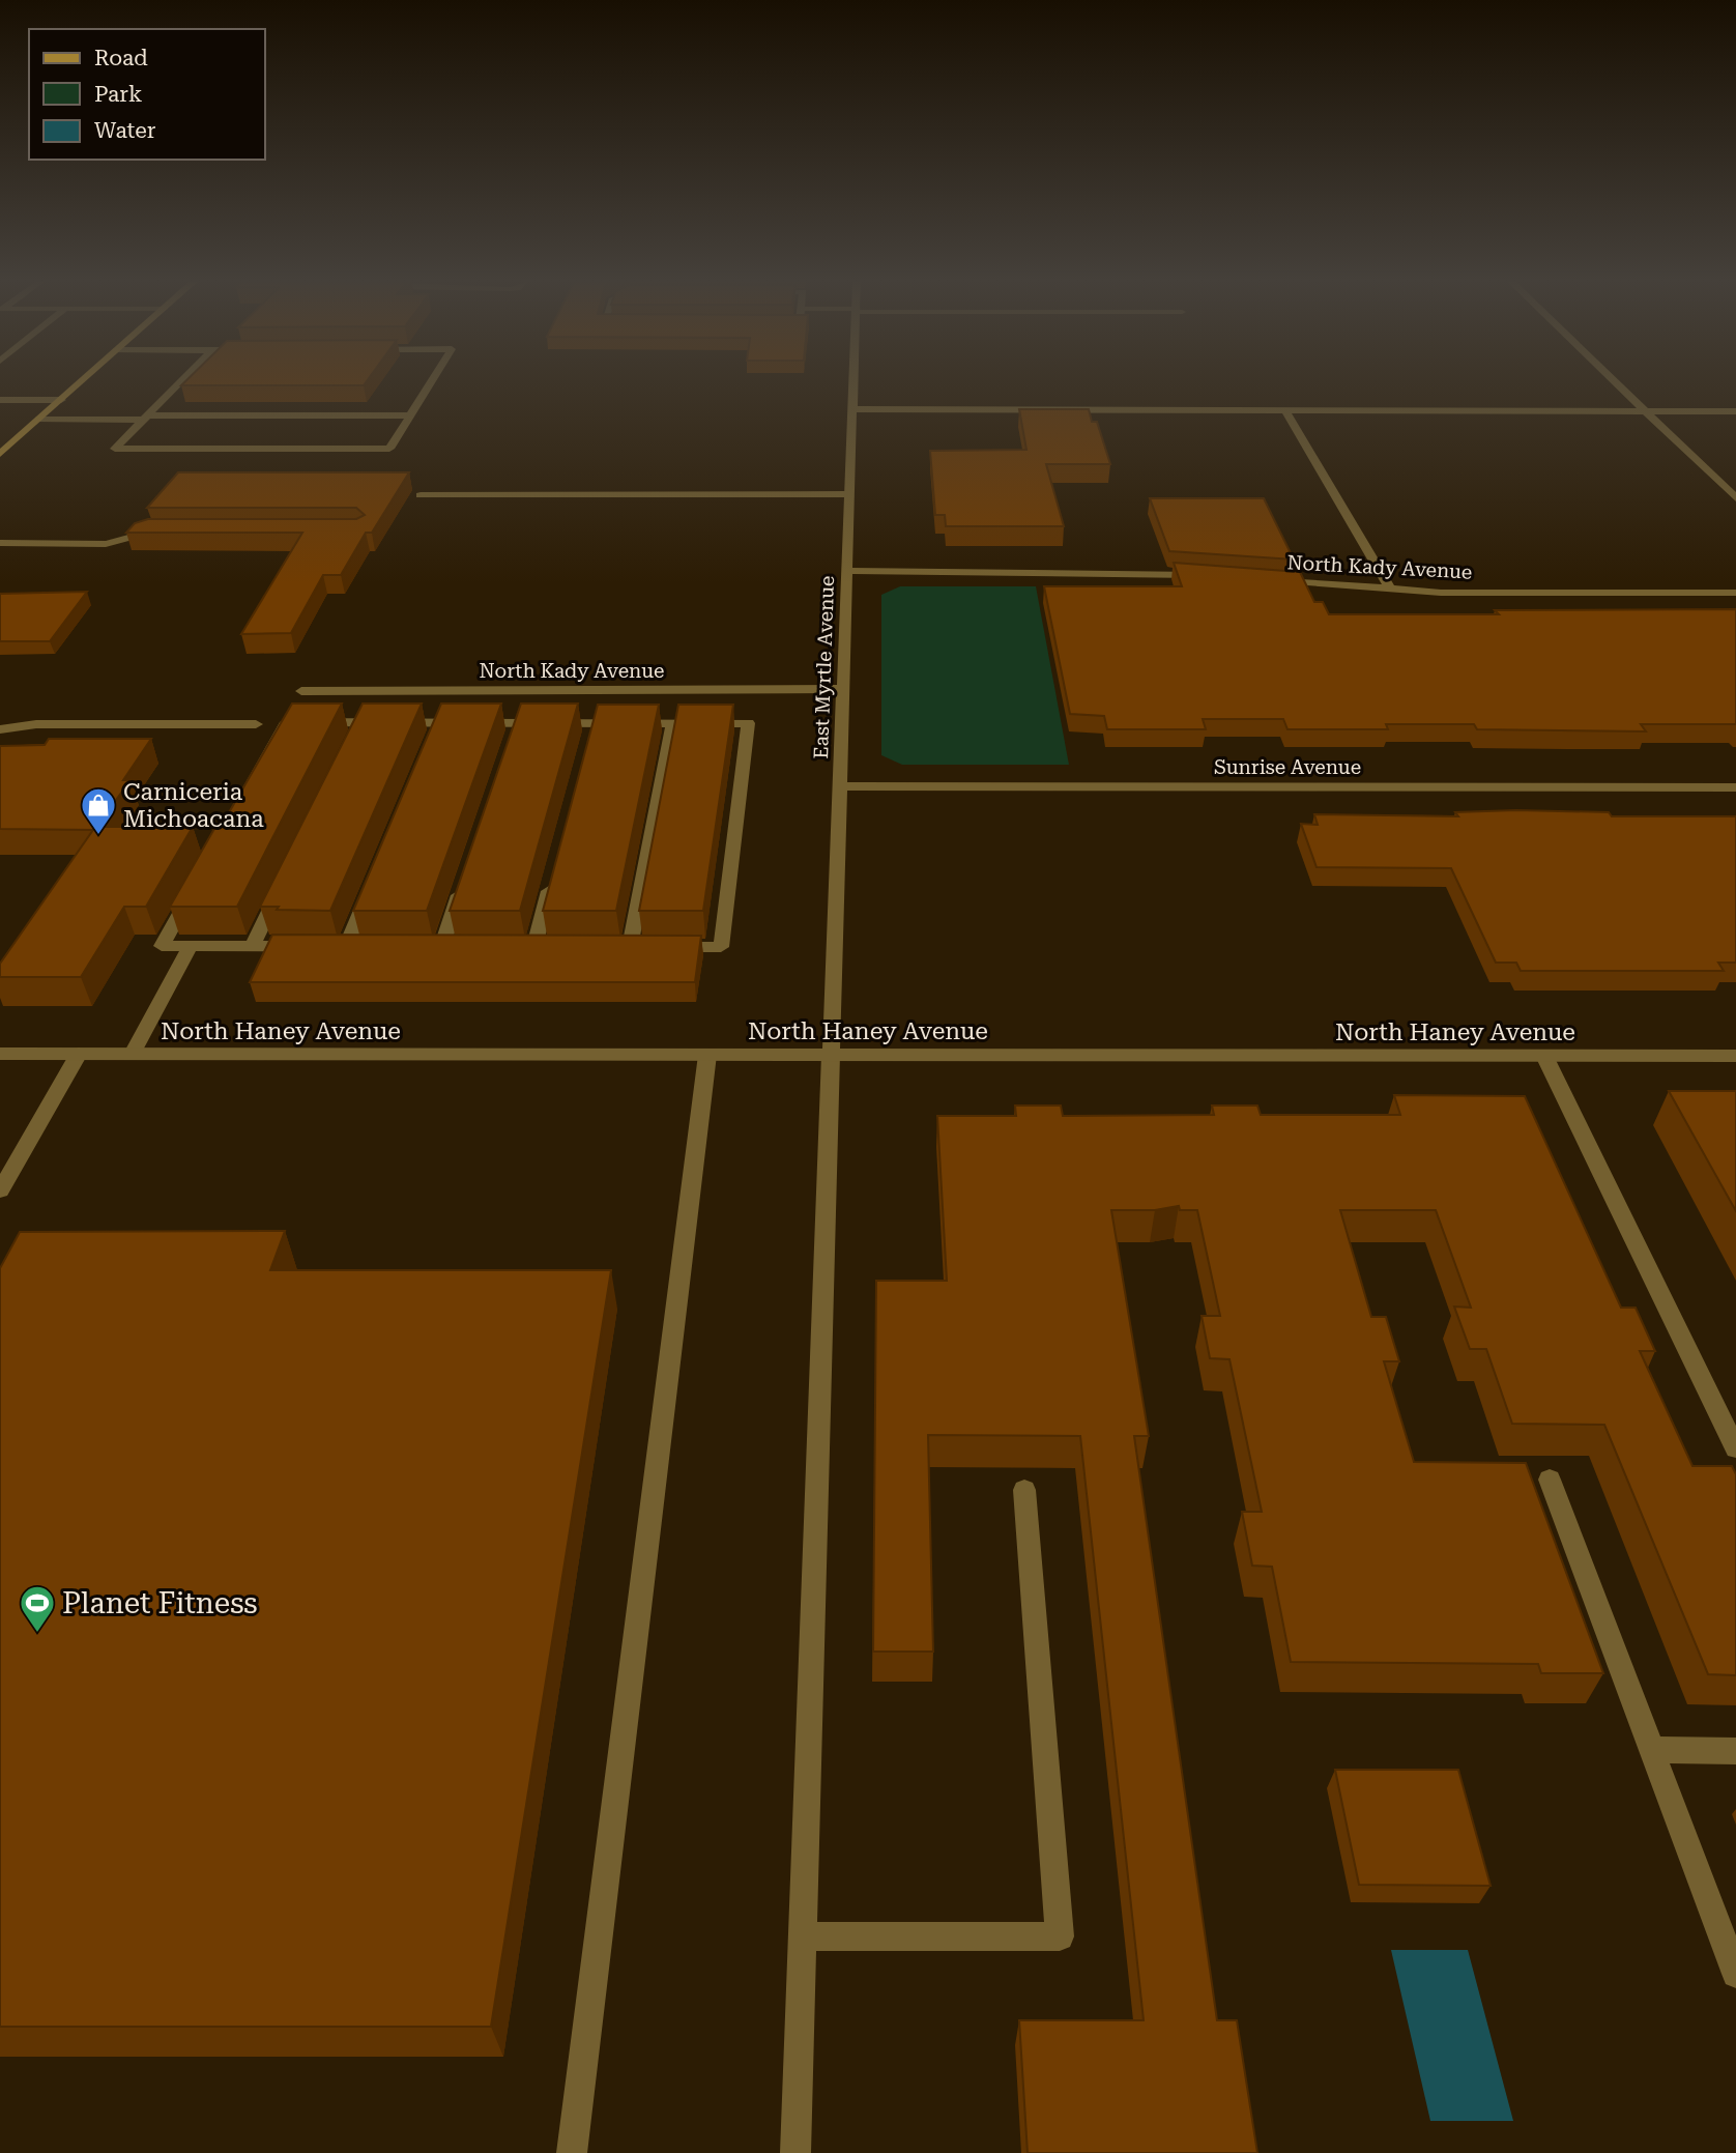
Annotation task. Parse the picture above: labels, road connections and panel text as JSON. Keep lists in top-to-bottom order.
{
  "streets": {
    "street": [
      "North Kady Avenue",
      "East Myrtle Avenue",
      "Sunrise Avenue",
      "North Haney Avenue"
    ]
  },
  "crossings": [
    ["North Kady Avenue", "East Myrtle Avenue"],
    ["East Myrtle Avenue", "Sunrise Avenue"],
    ["East Myrtle Avenue", "North Haney Avenue"]
  ],
  "places": {
    "shop": ["Carniceria Michoacana"],
    "sports": ["Planet Fitness"]
  },
  "legend": ["Road", "Park", "Water"]
}
